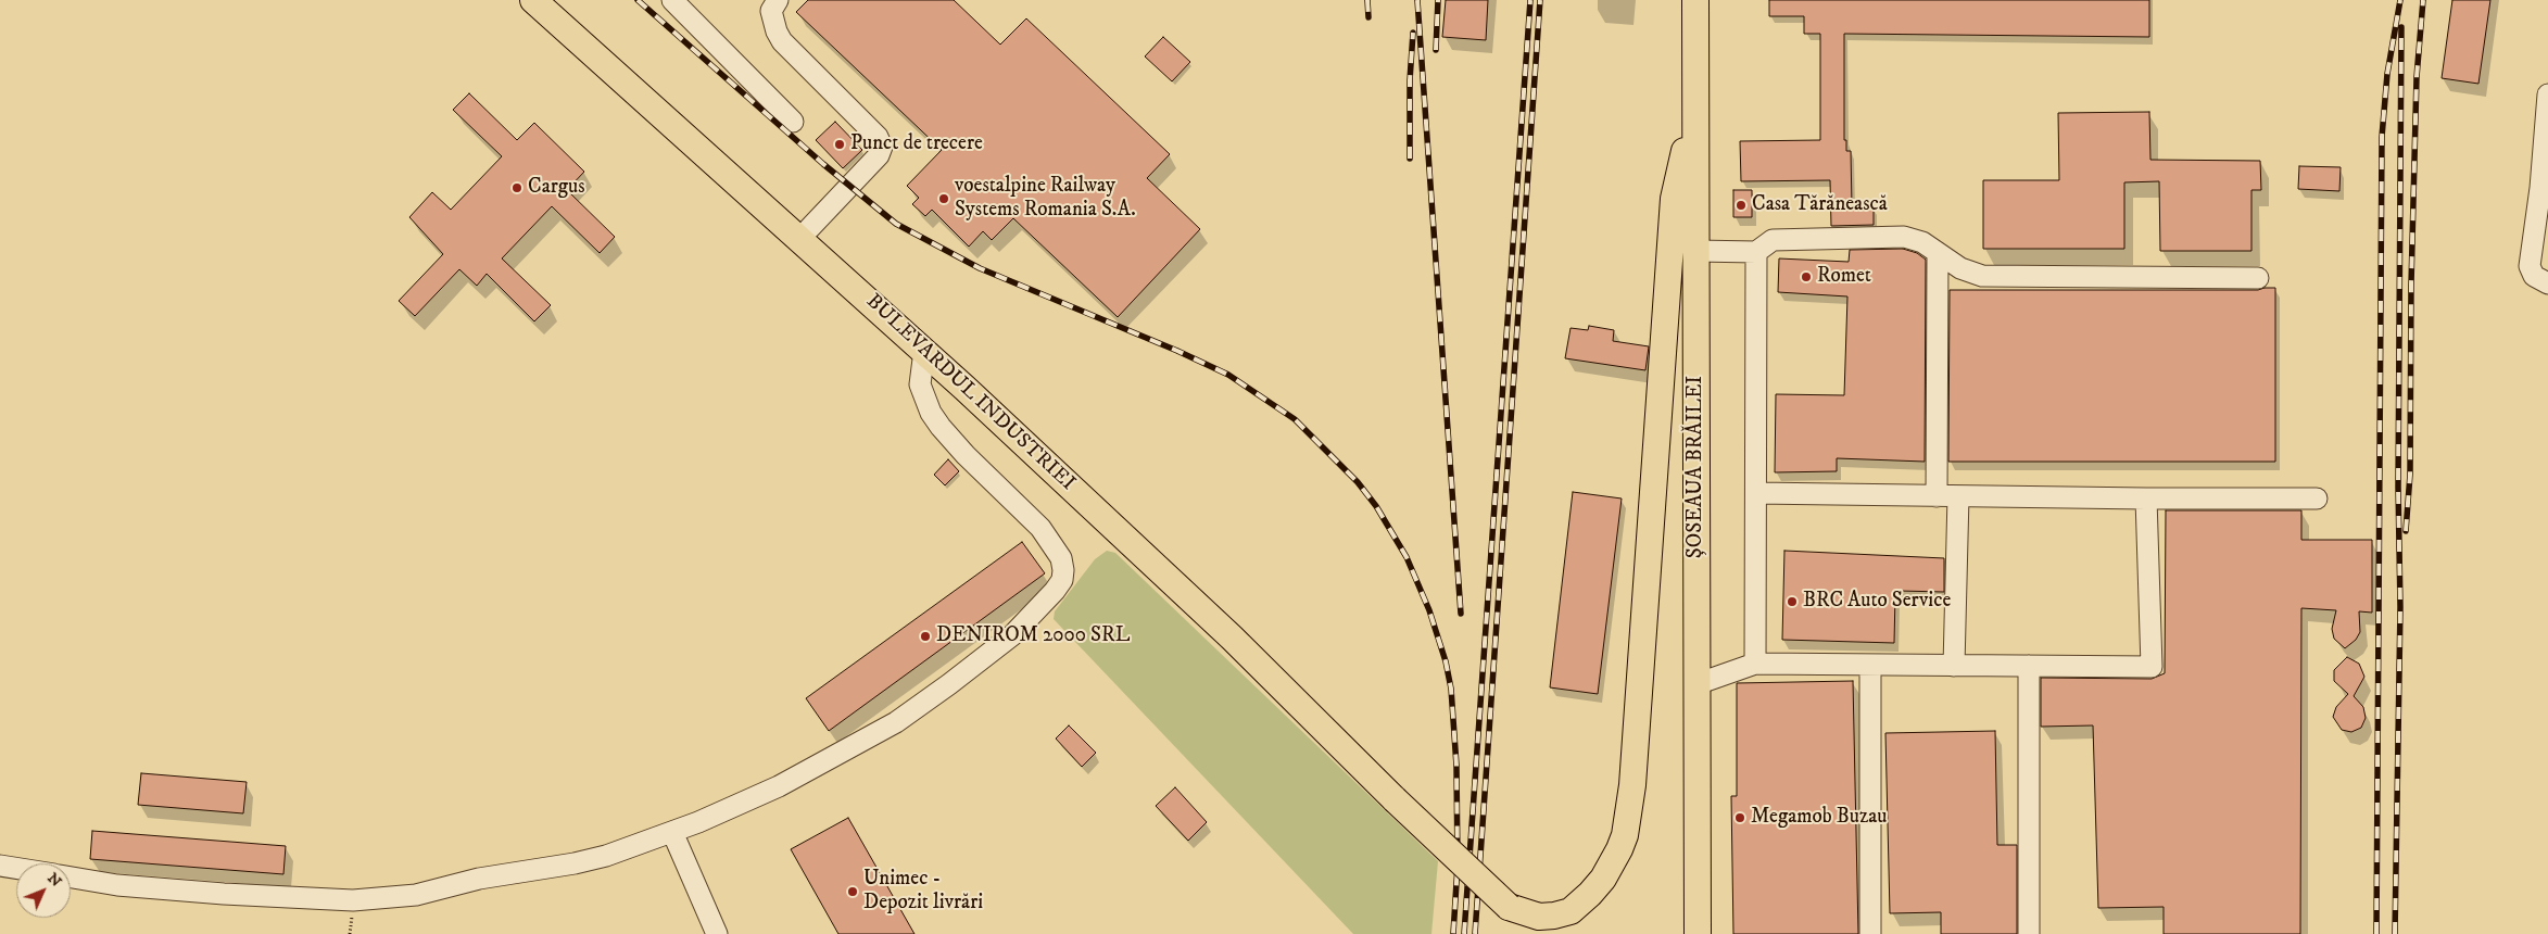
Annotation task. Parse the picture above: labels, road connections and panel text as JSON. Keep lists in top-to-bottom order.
{
  "streets": {
    "main road": ["BULEVARDUL INDUSTRIEI", "ȘOSEAUA BRĂILEI"]
  },
  "places": [
    "Punct de trecere",
    "Cargus",
    "voestalpine Railway Systems Romania S.A.",
    "Casa Tărănească",
    "Romet",
    "BRC Auto Service",
    "DENIROM 2000 SRL",
    "Megamob Buzau",
    "Unimec - Depozit livrări"
  ],
  "north": "top right"
}
